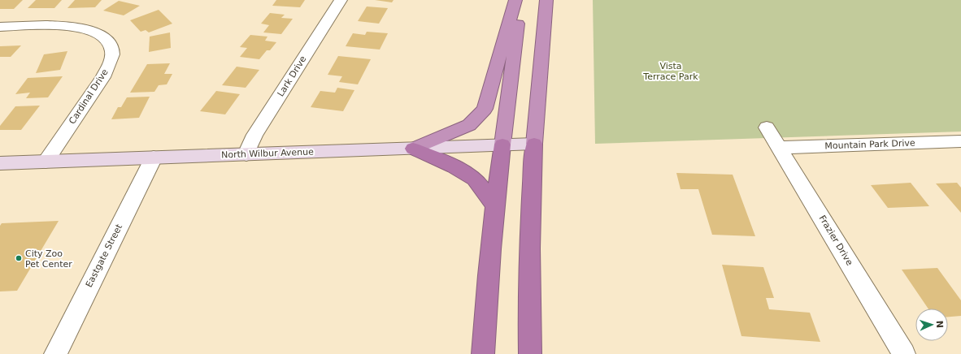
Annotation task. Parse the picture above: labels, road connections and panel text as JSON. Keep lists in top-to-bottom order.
{
  "streets": {
    "main road": ["North Wilbur Avenue"],
    "street": [
      "Lark Drive",
      "Cardinal Drive",
      "Mountain Park Drive",
      "Frazier Drive",
      "Eastgate Street"
    ]
  },
  "crossings": [
    ["Lark Drive", "North Wilbur Avenue"],
    ["Cardinal Drive", "North Wilbur Avenue"],
    ["Mountain Park Drive", "Frazier Drive"],
    ["North Wilbur Avenue", "Eastgate Street"]
  ],
  "parks": ["Vista Terrace Park"],
  "places": ["City Zoo Pet Center"],
  "north": "right"
}
